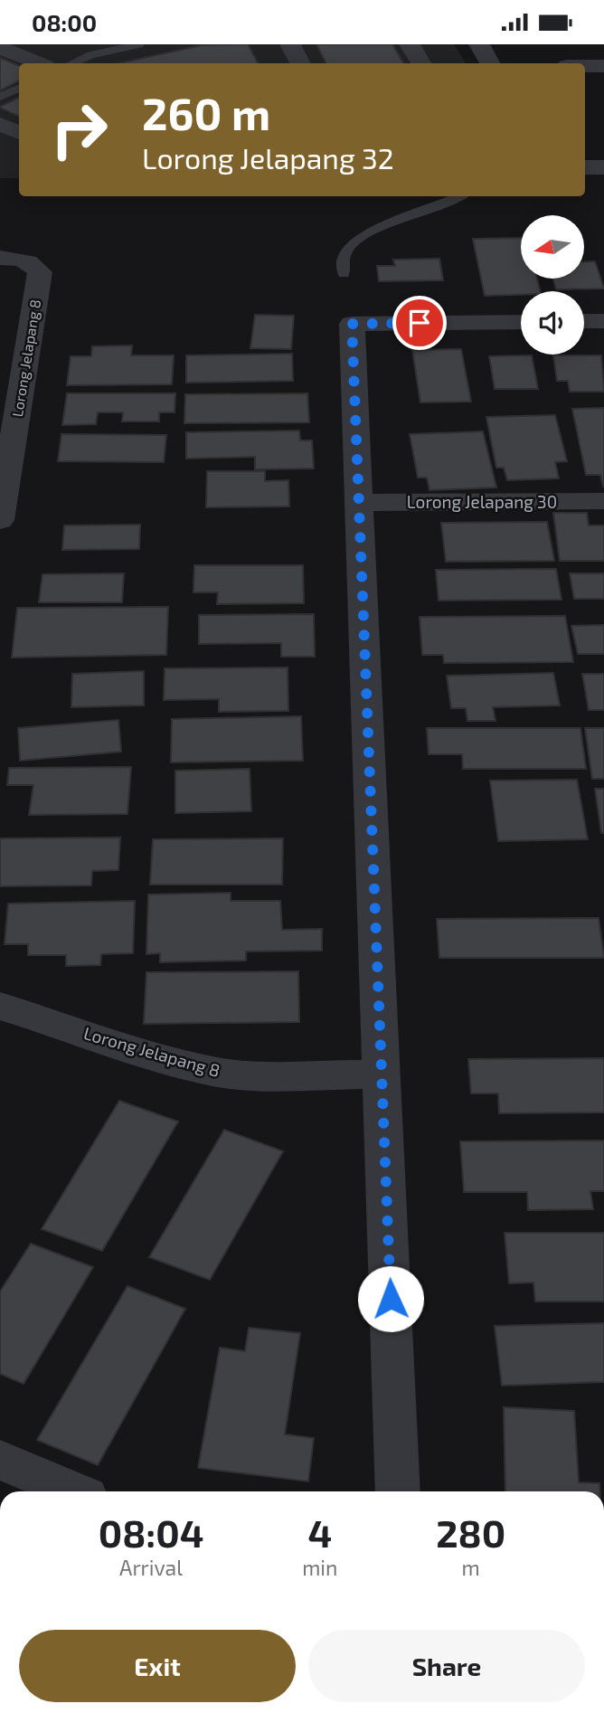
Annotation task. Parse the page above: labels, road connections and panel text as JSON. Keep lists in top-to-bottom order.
{
  "streets": {
    "street": ["Lorong Jelapang 8", "Lorong Jelapang 30"]
  },
  "north": "left",
  "page": {
    "status": "08:00",
    "turn": ["260 m", "Lorong Jelapang 32"],
    "eta": [
      "08:04",
      "Arrival",
      "4",
      "min",
      "280",
      "m"
    ],
    "buttons": ["Exit", "Share"]
  }
}
